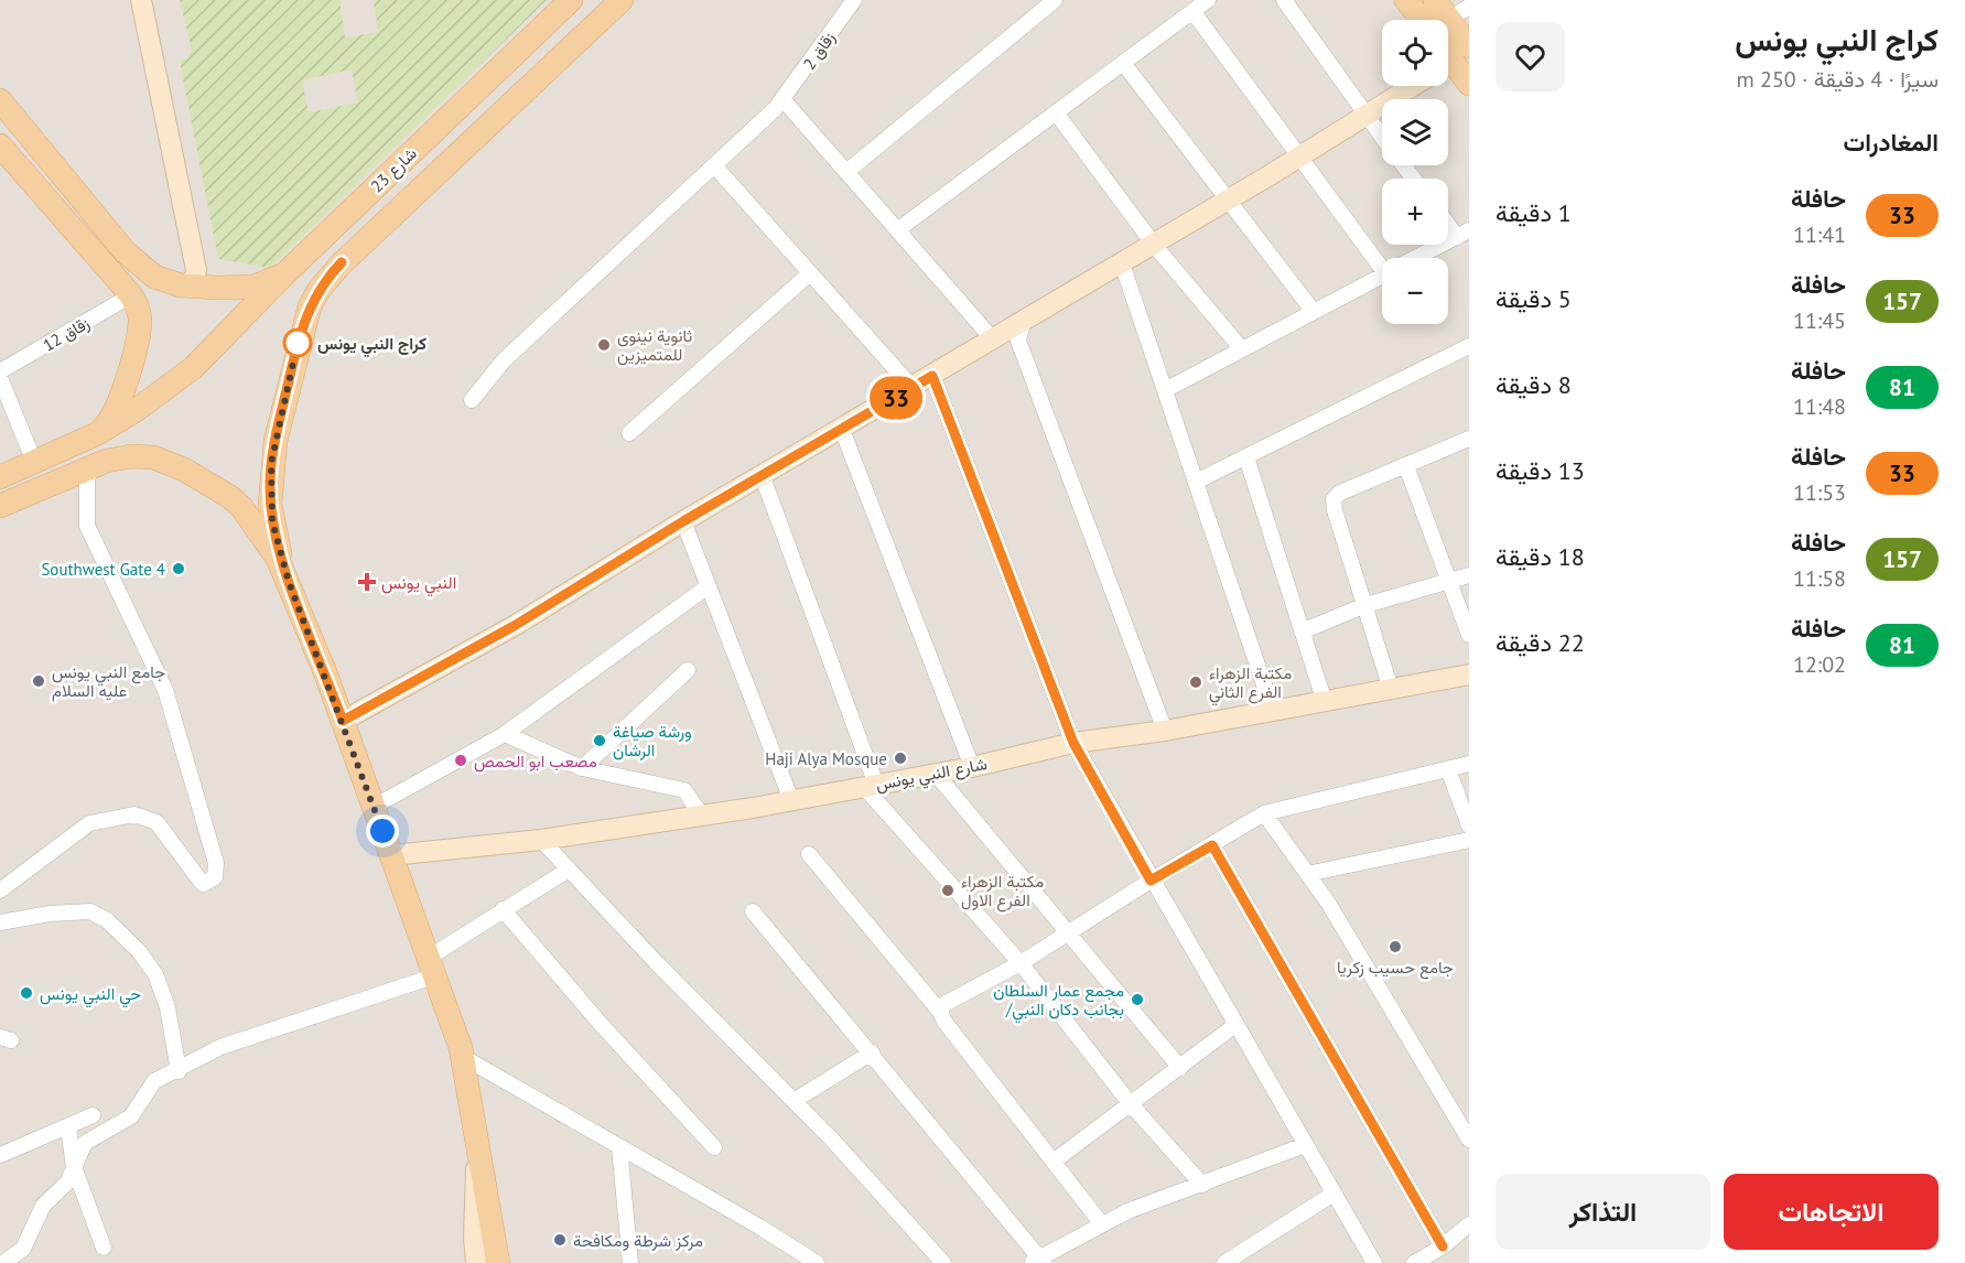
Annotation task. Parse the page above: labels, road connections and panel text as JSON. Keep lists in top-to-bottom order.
{
  "streets": {
    "main road": ["شارع 23"],
    "street": ["زقاق 2", "زقاق 12", "شارع النبي يونس"]
  },
  "places": {
    "other": [
      "كراج النبي يونس",
      "ثانوية نينوى للمتميزين",
      "Southwest Gate 4",
      "جامع النبي يونس عليه السلام",
      "مكتبة الزهراء الفرع الثاني",
      "ورشة صياغة الرشان",
      "Haji Alya Mosque",
      "مصعب ابو الحمص",
      "مكتبة الزهراء الفرع الاول",
      "جامع حسيب زكريا",
      "حي النبي يونس",
      "مجمع عمار السلطان /بجانب دكان النبي",
      "مركز شرطة ومكافحة"
    ],
    "health": ["النبي يونس"]
  },
  "lines": ["bus line 33"],
  "page": {
    "heading": [
      ["كراج النبي يونس", "سيرًا · 4 دقيقة · 250 m"],
      "المغادرات"
    ],
    "on_map": "33",
    "map_buttons": ["+", "−"],
    "list": [
      {
        "mark": "33",
        "name": "حافلة",
        "note": "11:41",
        "value": "1 دقيقة"
      },
      {
        "mark": "157",
        "name": "حافلة",
        "note": "11:45",
        "value": "5 دقيقة"
      },
      {
        "mark": "81",
        "name": "حافلة",
        "note": "11:48",
        "value": "8 دقيقة"
      },
      {
        "mark": "33",
        "name": "حافلة",
        "note": "11:53",
        "value": "13 دقيقة"
      },
      {
        "mark": "157",
        "name": "حافلة",
        "note": "11:58",
        "value": "18 دقيقة"
      },
      {
        "mark": "81",
        "name": "حافلة",
        "note": "12:02",
        "value": "22 دقيقة"
      }
    ],
    "buttons": ["الاتجاهات", "التذاكر"]
  }
}
